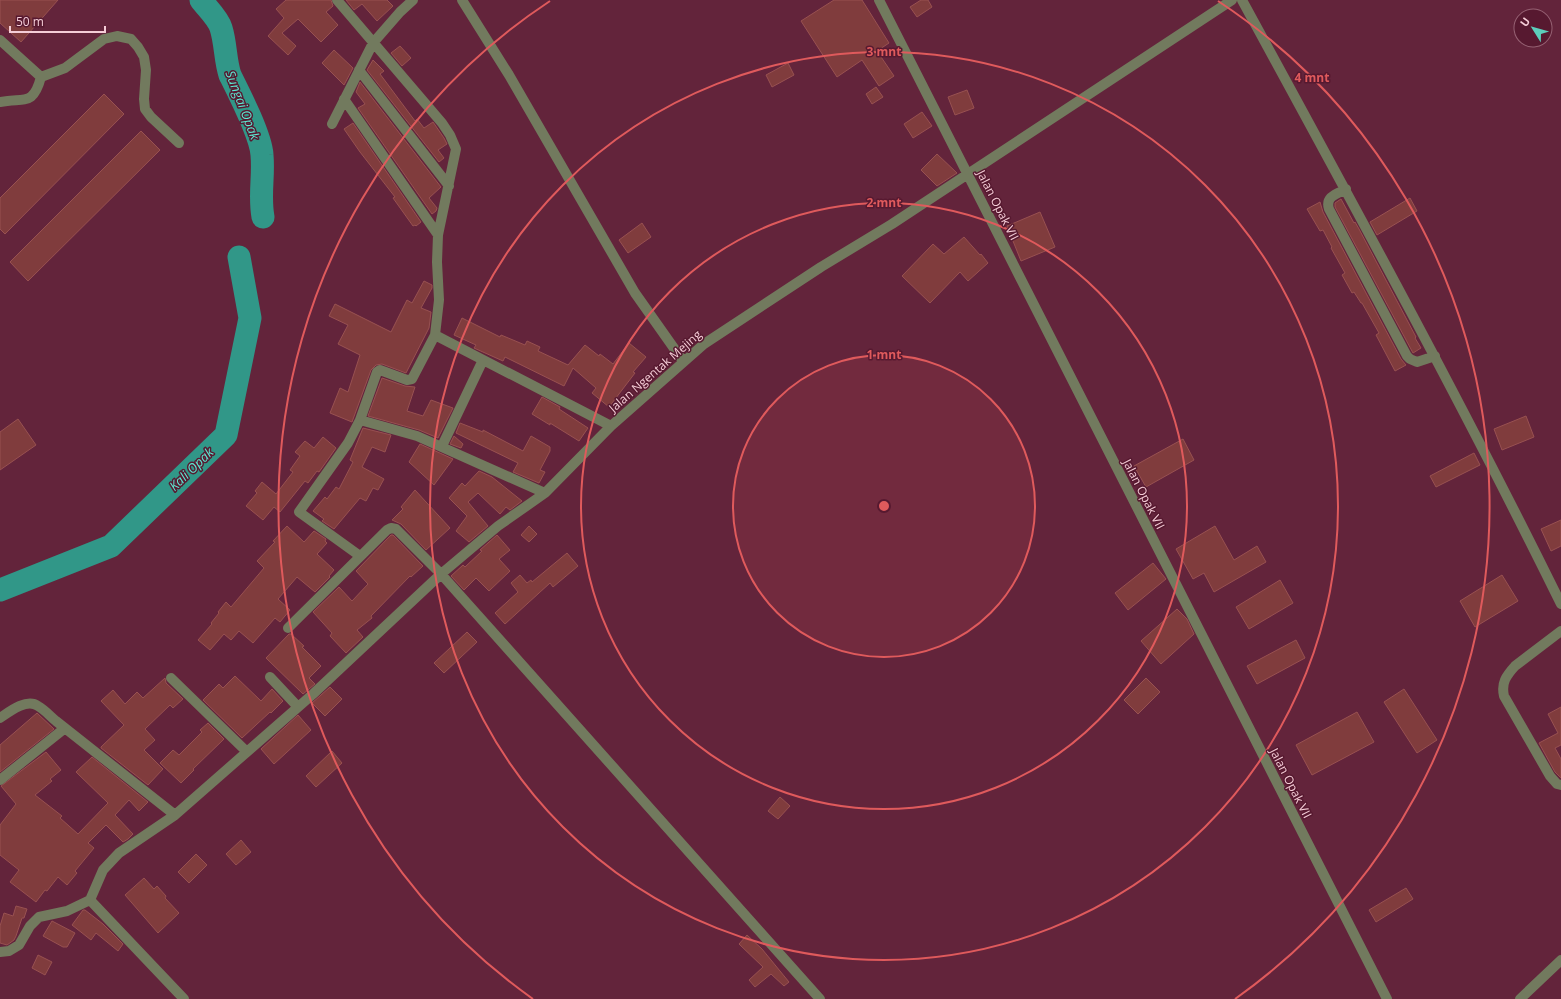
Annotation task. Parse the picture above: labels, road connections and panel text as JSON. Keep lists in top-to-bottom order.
{
  "streets": {
    "street": ["Jalan Opak VII", "Jalan Ngentak Mejing"]
  },
  "crossings": [
    ["Jalan Opak VII", "Jalan Ngentak Mejing"]
  ],
  "water": ["Sungai Opak", "Kali Opak"],
  "scale_bar": "50 m",
  "north": "top left",
  "rings": [
    "3 mnt",
    "4 mnt",
    "2 mnt",
    "1 mnt"
  ]
}
